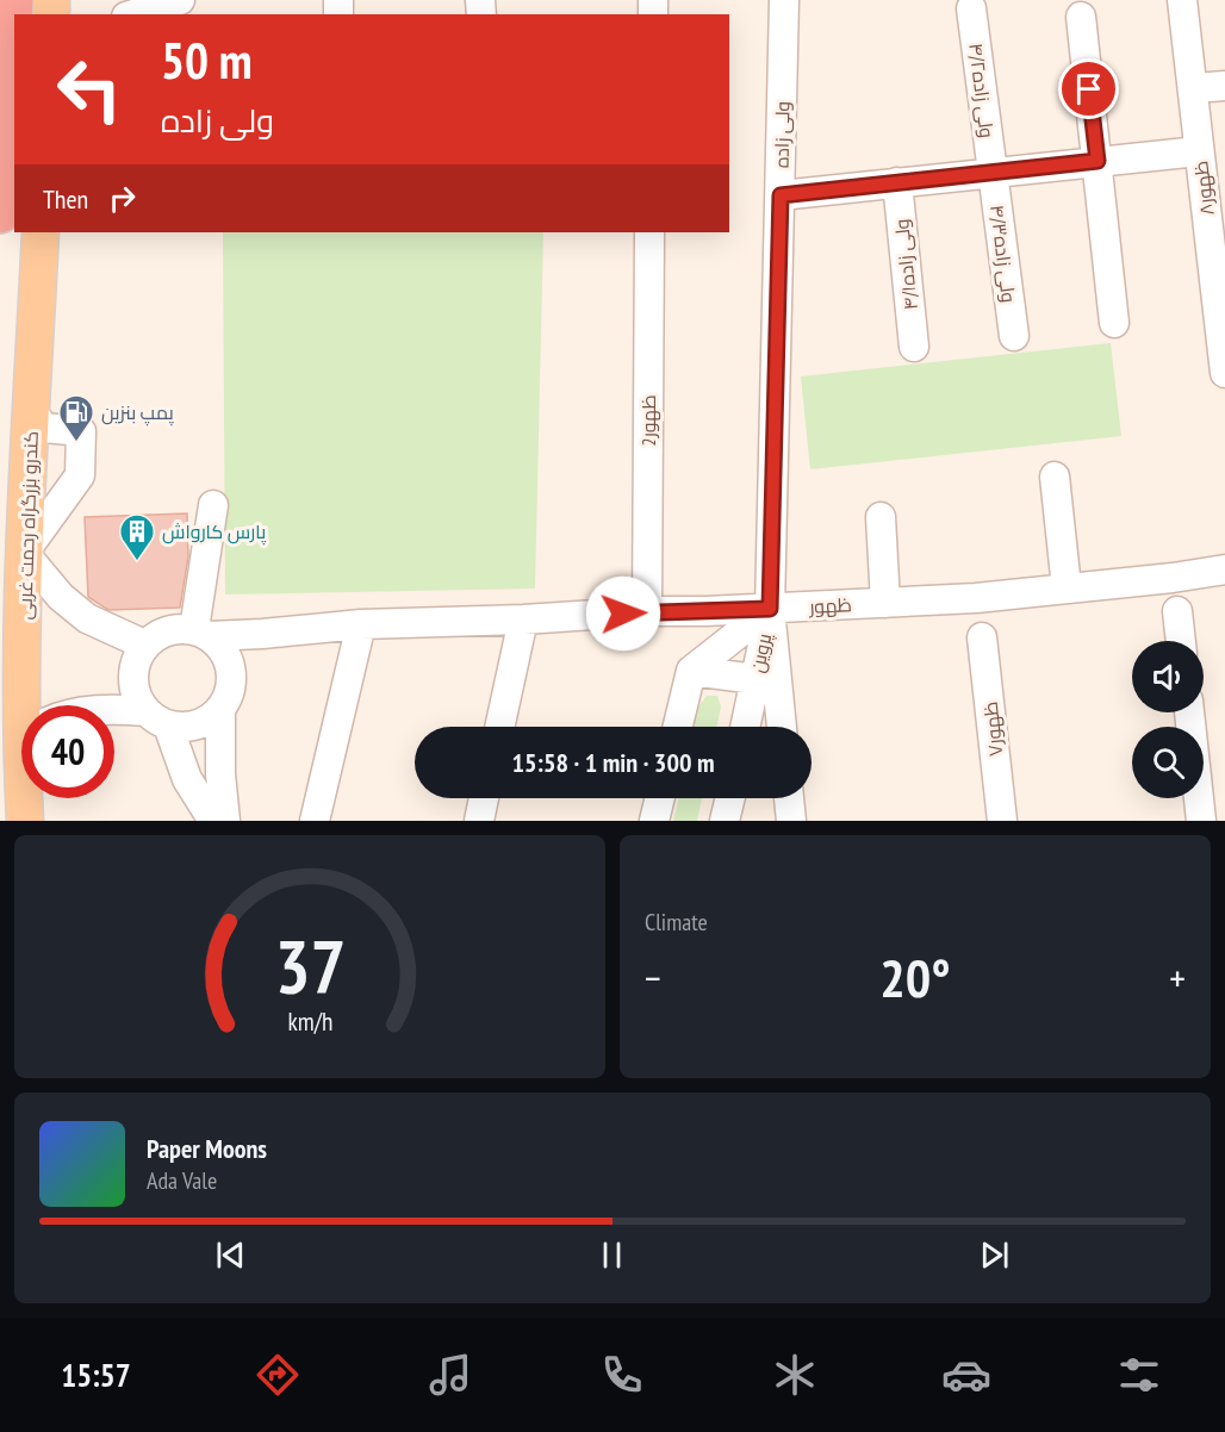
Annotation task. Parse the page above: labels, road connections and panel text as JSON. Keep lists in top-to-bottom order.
{
  "streets": {
    "main road": ["کندرو بزرگراه رحمت غربی"],
    "street": [
      "ولی زاده۴/۲",
      "ولی زاده",
      "ظهور۸",
      "ولی زاده۴/۳",
      "ولی زاده۴/۱",
      "2ظهور",
      "ظهور",
      "پروین",
      "ظهور۷"
    ]
  },
  "crossings": [
    ["ولی زاده۴/۲", "ولی زاده۴/۳"],
    ["ولی زاده", "ظهور"],
    ["ولی زاده", "پروین"],
    ["2ظهور", "ظهور"],
    ["ظهور", "پروین"]
  ],
  "places": {
    "fuel station": ["پمپ بنزین"],
    "building": ["پارس کارواش"]
  },
  "page": {
    "turn": ["50 m", "ولی زاده"],
    "then": "Then",
    "limit": "40",
    "trip": "15:58 · 1 min · 300 m",
    "tile": "Climate",
    "heat": ["−", "20°", "+"],
    "song": ["Paper Moons", "Ada Vale"],
    "tabs": "15:57",
    "gauge": ["37", "km/h"]
  }
}
